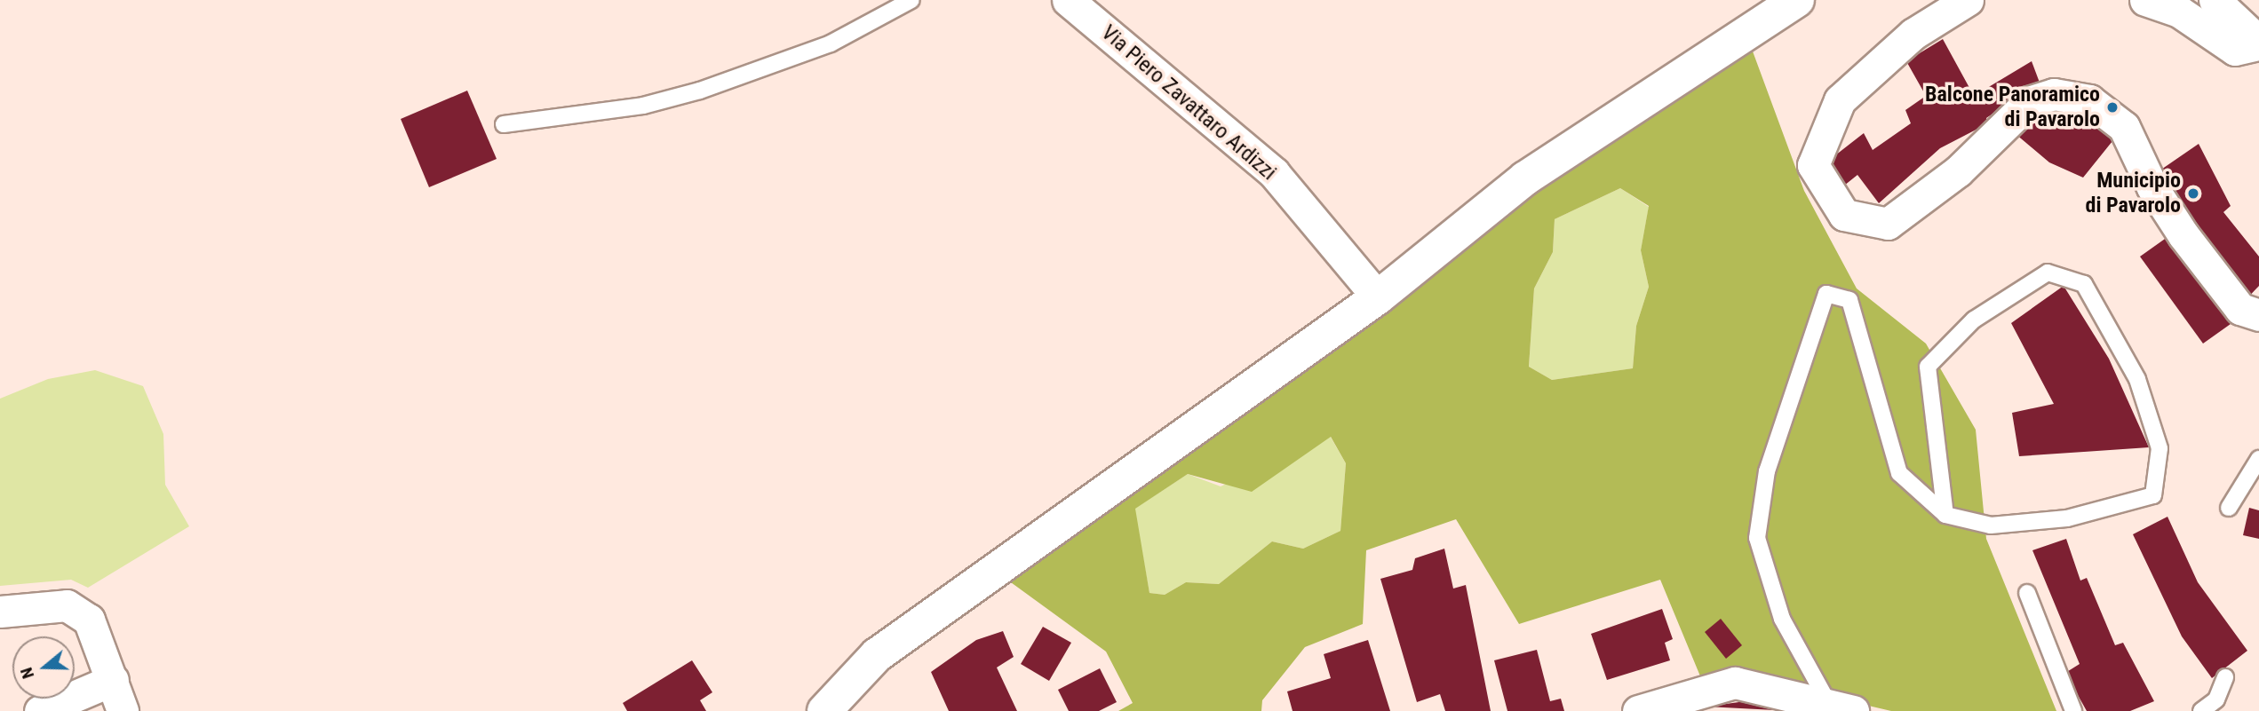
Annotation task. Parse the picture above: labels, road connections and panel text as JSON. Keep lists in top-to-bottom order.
{
  "streets": {
    "street": ["Via Piero Zavattaro Ardizzi"]
  },
  "places": ["Balcone Panoramico di Pavarolo", "Municipio di Pavarolo"],
  "north": "left"
}
